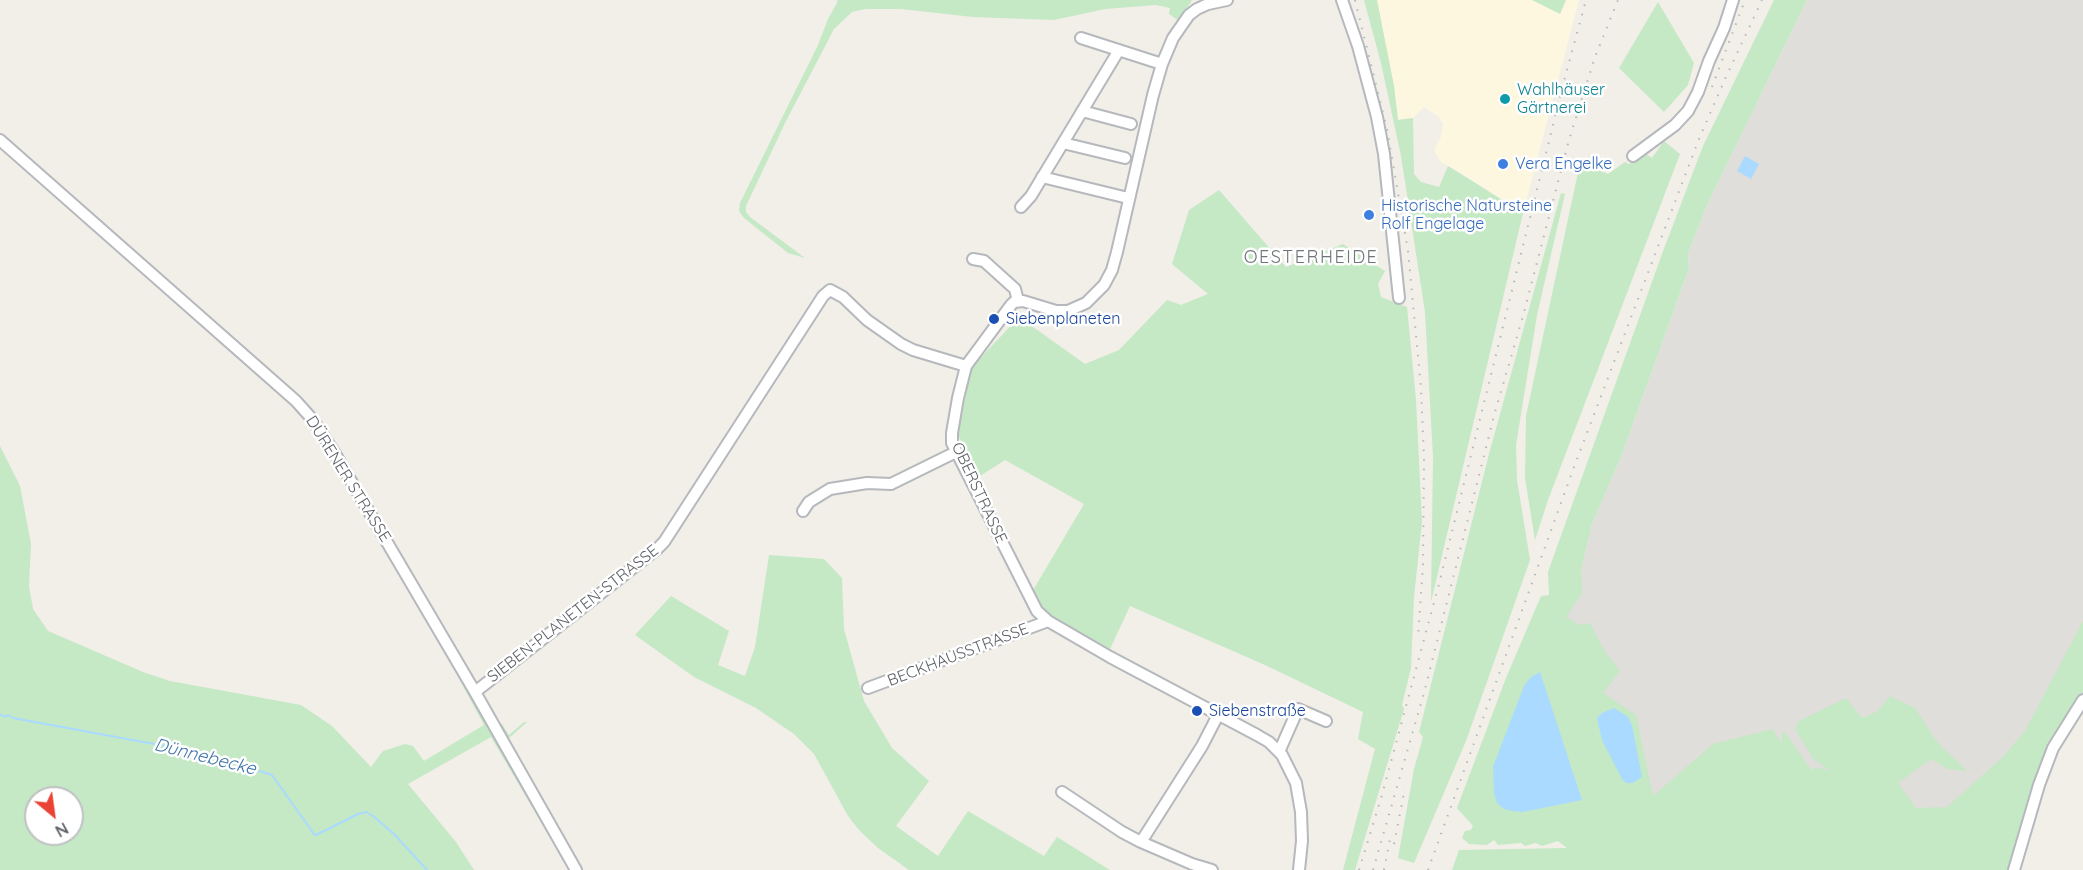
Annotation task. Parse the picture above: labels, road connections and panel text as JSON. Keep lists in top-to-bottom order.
{
  "streets": {
    "street": [
      "DÜRENER STRASSE",
      "OBERSTRASSE",
      "SIEBEN-PLANETEN-STRASSE",
      "BECKHAUSSTRASSE"
    ]
  },
  "crossings": [
    ["DÜRENER STRASSE", "SIEBEN-PLANETEN-STRASSE"],
    ["OBERSTRASSE", "SIEBEN-PLANETEN-STRASSE"],
    ["OBERSTRASSE", "BECKHAUSSTRASSE"]
  ],
  "districts": ["OESTERHEIDE"],
  "water": ["Dünnebecke"],
  "places": [
    "Wahlhäuser Gärtnerei",
    "Vera Engelke",
    "Historische Natursteine Rolf Engelage",
    "Siebenplaneten",
    "Siebenstraße"
  ],
  "north": "bottom right"
}
